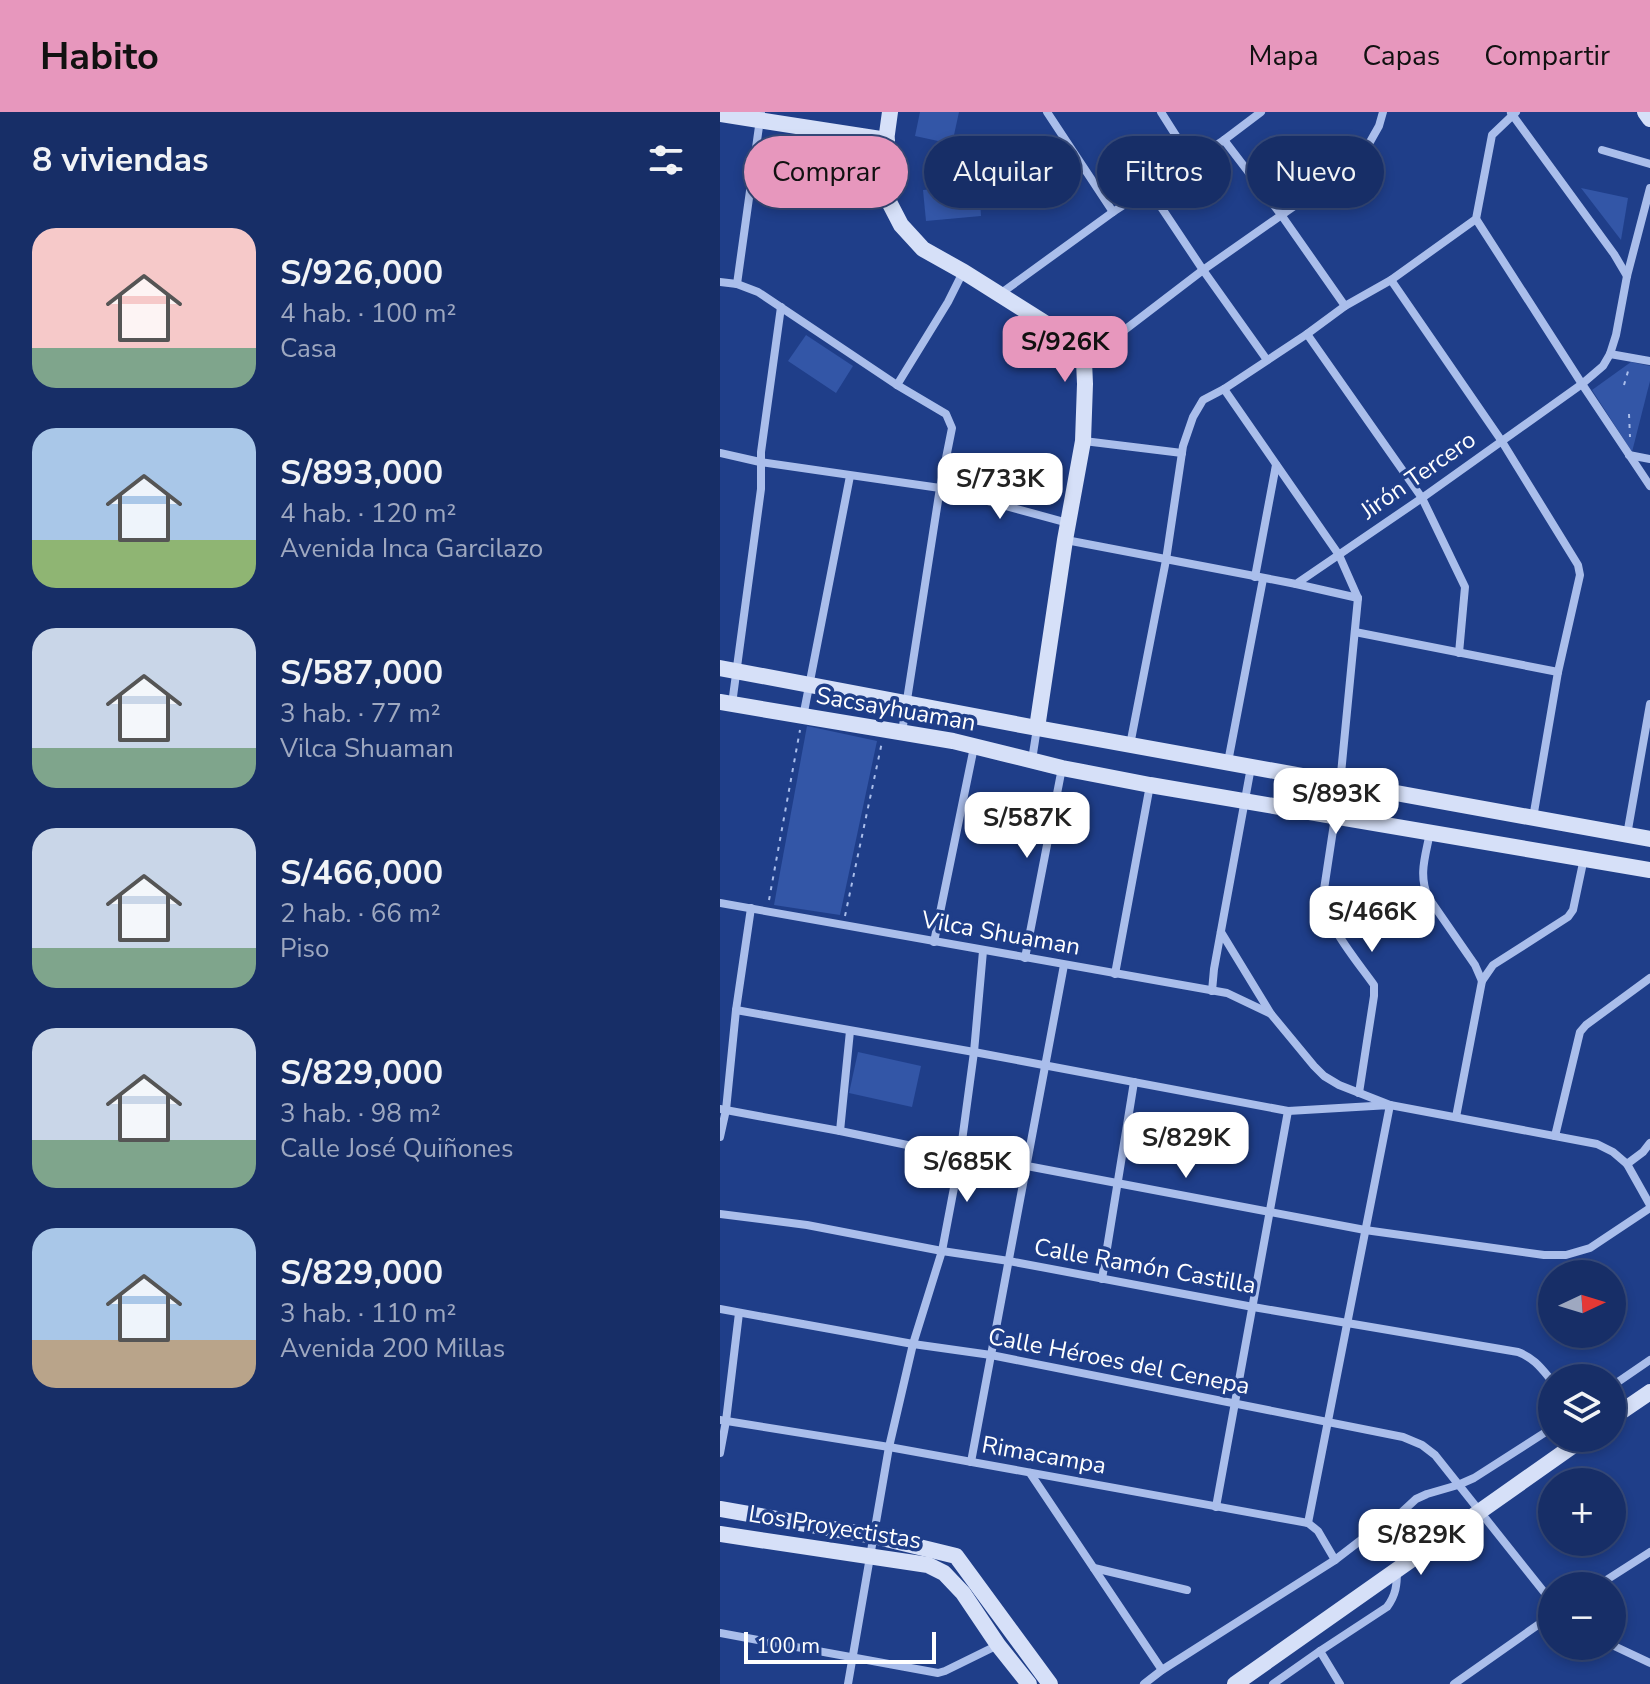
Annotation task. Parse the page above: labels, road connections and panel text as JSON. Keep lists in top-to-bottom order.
{
  "streets": {
    "main road": ["Sacsayhuaman", "Los Proyectistas"],
    "street": [
      "Jirón Tercero",
      "Vilca Shuaman",
      "Calle Ramón Castilla",
      "Calle Héroes del Cenepa",
      "Rimacampa"
    ]
  },
  "scale_bar": "100 m",
  "north": "right",
  "page": {
    "header": "Habito",
    "nav": ["Mapa", "Capas", "Compartir"],
    "heading": "8 viviendas",
    "chip": [
      "Comprar",
      "Alquilar",
      "Filtros",
      "Nuevo"
    ],
    "list": [
      {
        "name": "S/926,000",
        "note": "4 hab. · 100 m² · Casa"
      },
      {
        "name": "S/893,000",
        "note": "4 hab. · 120 m² · Avenida Inca Garcilazo"
      },
      {
        "name": "S/587,000",
        "note": "3 hab. · 77 m² · Vilca Shuaman"
      },
      {
        "name": "S/466,000",
        "note": "2 hab. · 66 m² · Piso"
      },
      {
        "name": "S/829,000",
        "note": "3 hab. · 98 m² · Calle José Quiñones"
      },
      {
        "name": "S/829,000",
        "note": "3 hab. · 110 m² · Avenida 200 Millas"
      }
    ],
    "price": [
      "S/926K",
      "S/733K",
      "S/893K",
      "S/587K",
      "S/466K",
      "S/829K",
      "S/685K",
      "S/829K"
    ],
    "map_buttons": ["+", "−"],
    "scale": "100 m"
  }
}
